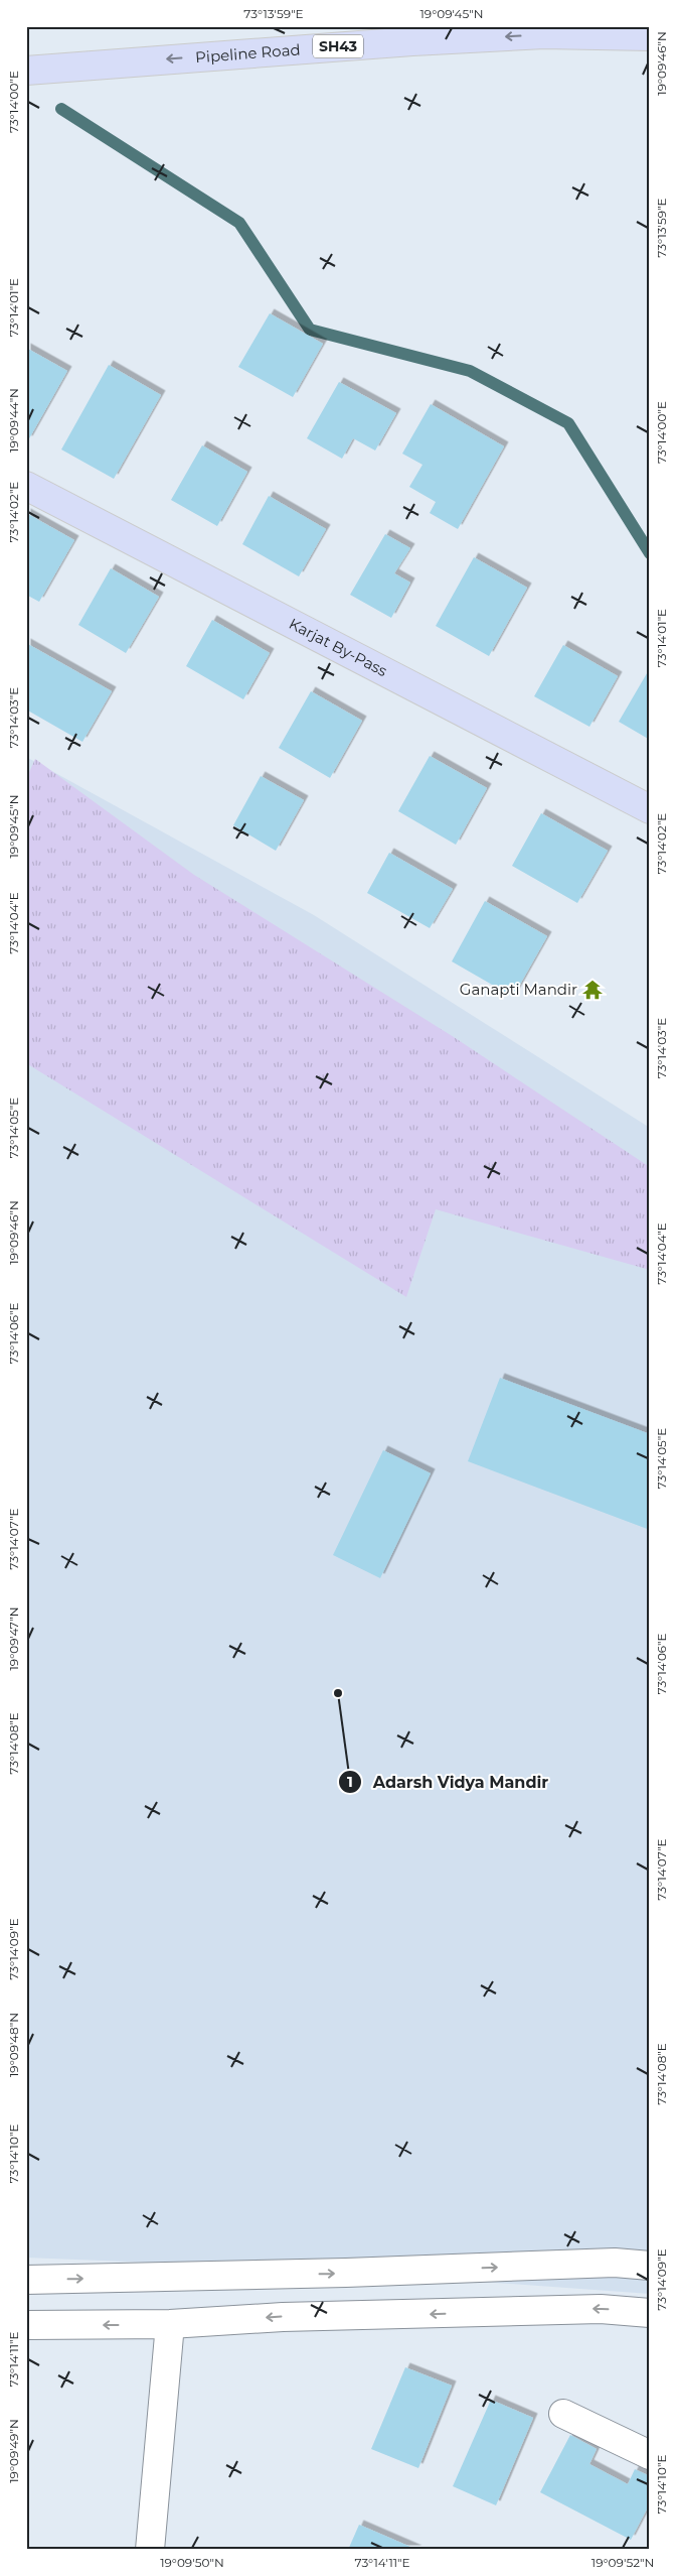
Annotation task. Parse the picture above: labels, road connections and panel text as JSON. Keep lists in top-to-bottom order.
{
  "streets": {
    "main road": ["SH43", "Pipeline Road", "Karjat By-Pass"]
  },
  "one_way": ["Pipeline Road"],
  "places": {
    "temple": ["Ganapti Mandir"],
    "other": ["Adarsh Vidya Mandir"]
  },
  "coordinates": [
    "73°13'59\"E",
    "19°09'45\"N",
    "19°09'46\"N",
    "73°14'00\"E",
    "73°14'01\"E",
    "19°09'44\"N",
    "73°14'02\"E",
    "73°14'03\"E",
    "73°14'04\"E",
    "73°14'05\"E",
    "73°14'06\"E",
    "73°14'07\"E",
    "19°09'47\"N",
    "73°14'08\"E",
    "73°14'09\"E",
    "19°09'48\"N",
    "73°14'10\"E",
    "73°14'11\"E",
    "19°09'49\"N",
    "19°09'50\"N",
    "19°09'52\"N"
  ]
}
